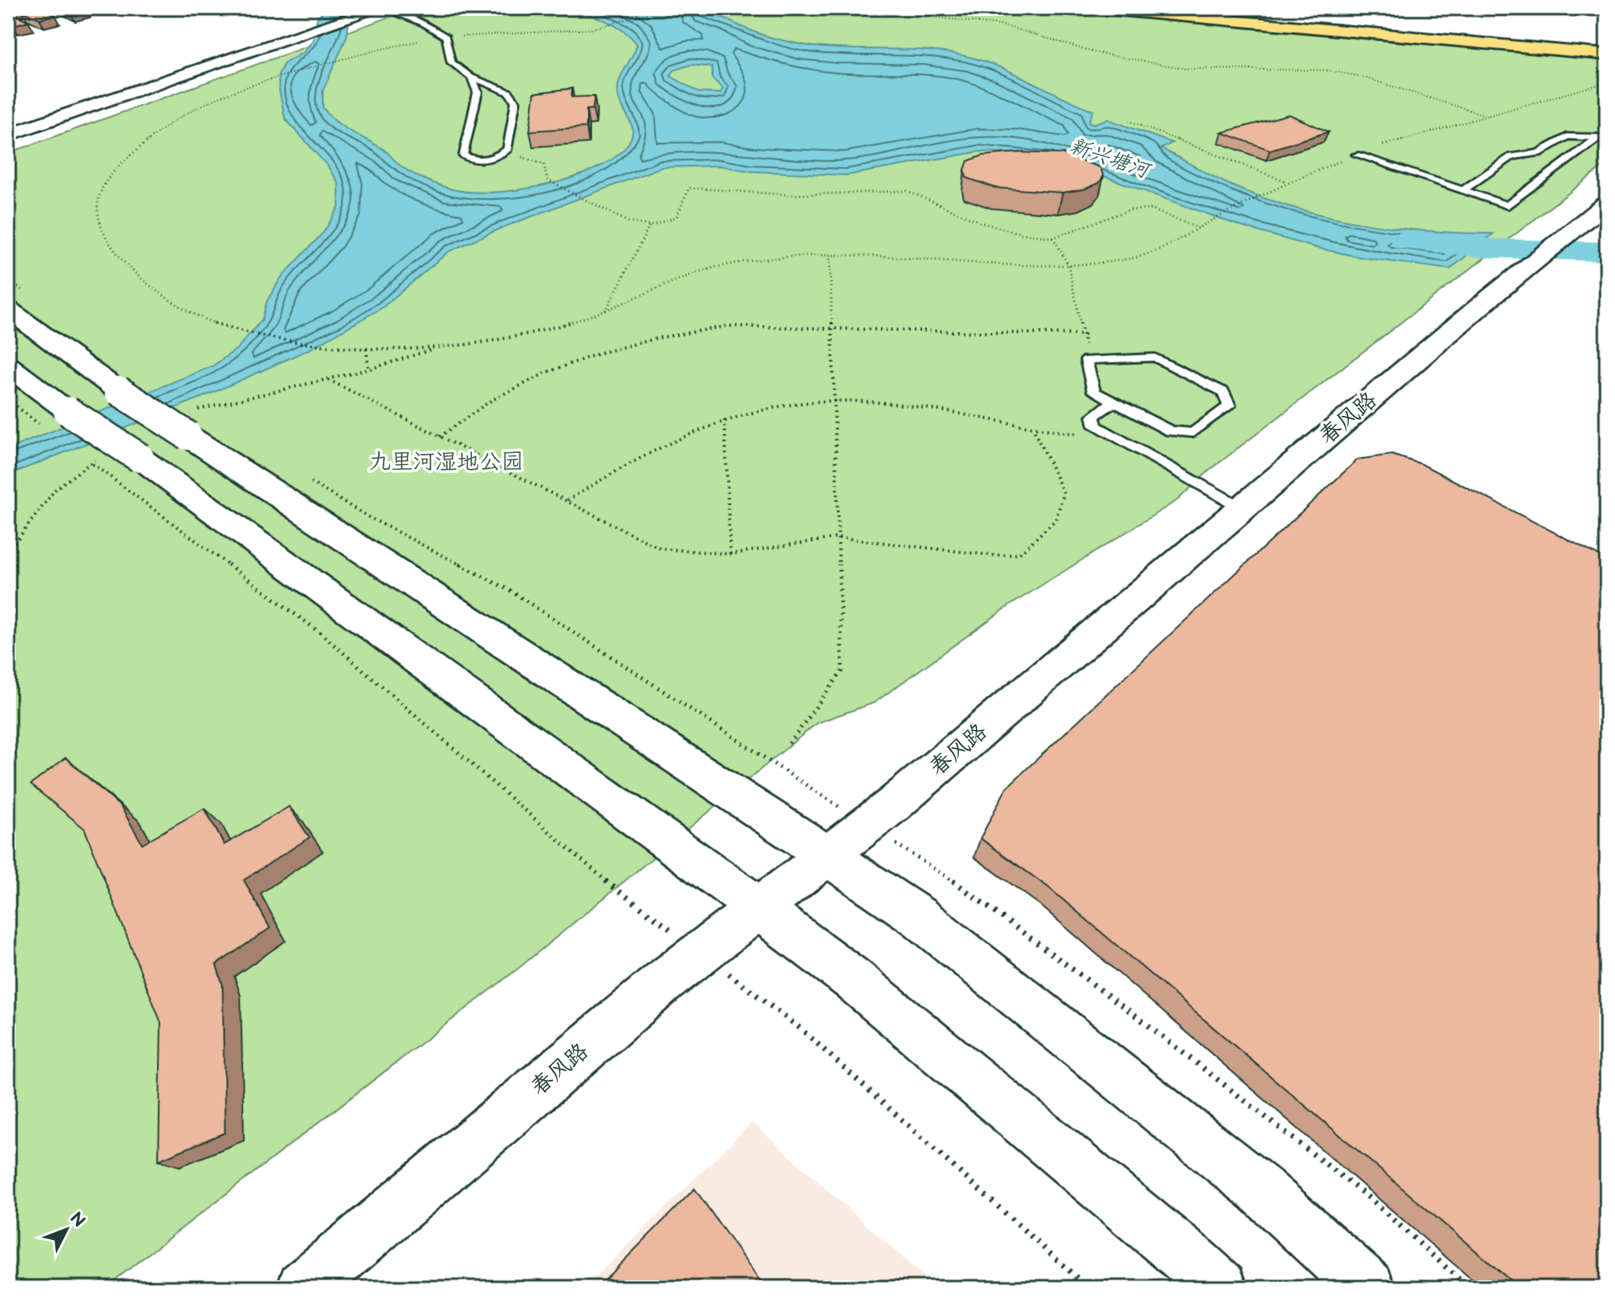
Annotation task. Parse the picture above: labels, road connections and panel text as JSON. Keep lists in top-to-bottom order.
{
  "streets": {
    "main road": ["春风路"]
  },
  "water": ["新兴塘河"],
  "parks": ["九里河湿地公园"],
  "north": "top right"
}
